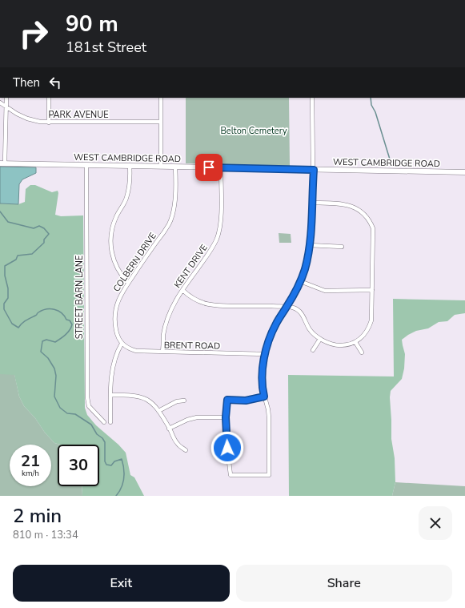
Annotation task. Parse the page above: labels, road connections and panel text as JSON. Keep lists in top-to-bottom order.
{
  "streets": {
    "street": [
      "PARK AVENUE",
      "WEST CAMBRIDGE ROAD",
      "COLBERN DRIVE",
      "KENT DRIVE",
      "STREET BARN LANE",
      "BRENT ROAD"
    ]
  },
  "crossings": [
    ["WEST CAMBRIDGE ROAD", "COLBERN DRIVE"],
    ["WEST CAMBRIDGE ROAD", "KENT DRIVE"],
    ["WEST CAMBRIDGE ROAD", "STREET BARN LANE"],
    ["COLBERN DRIVE", "BRENT ROAD"],
    ["KENT DRIVE", "BRENT ROAD"]
  ],
  "parks": ["Belton Cemetery"],
  "page": {
    "turn": ["90 m", "181st Street"],
    "then": "Then",
    "speed": "21 km/h",
    "limit": "30",
    "heading": ["2 min", "810 m · 13:34"],
    "buttons": ["Exit", "Share"]
  }
}
